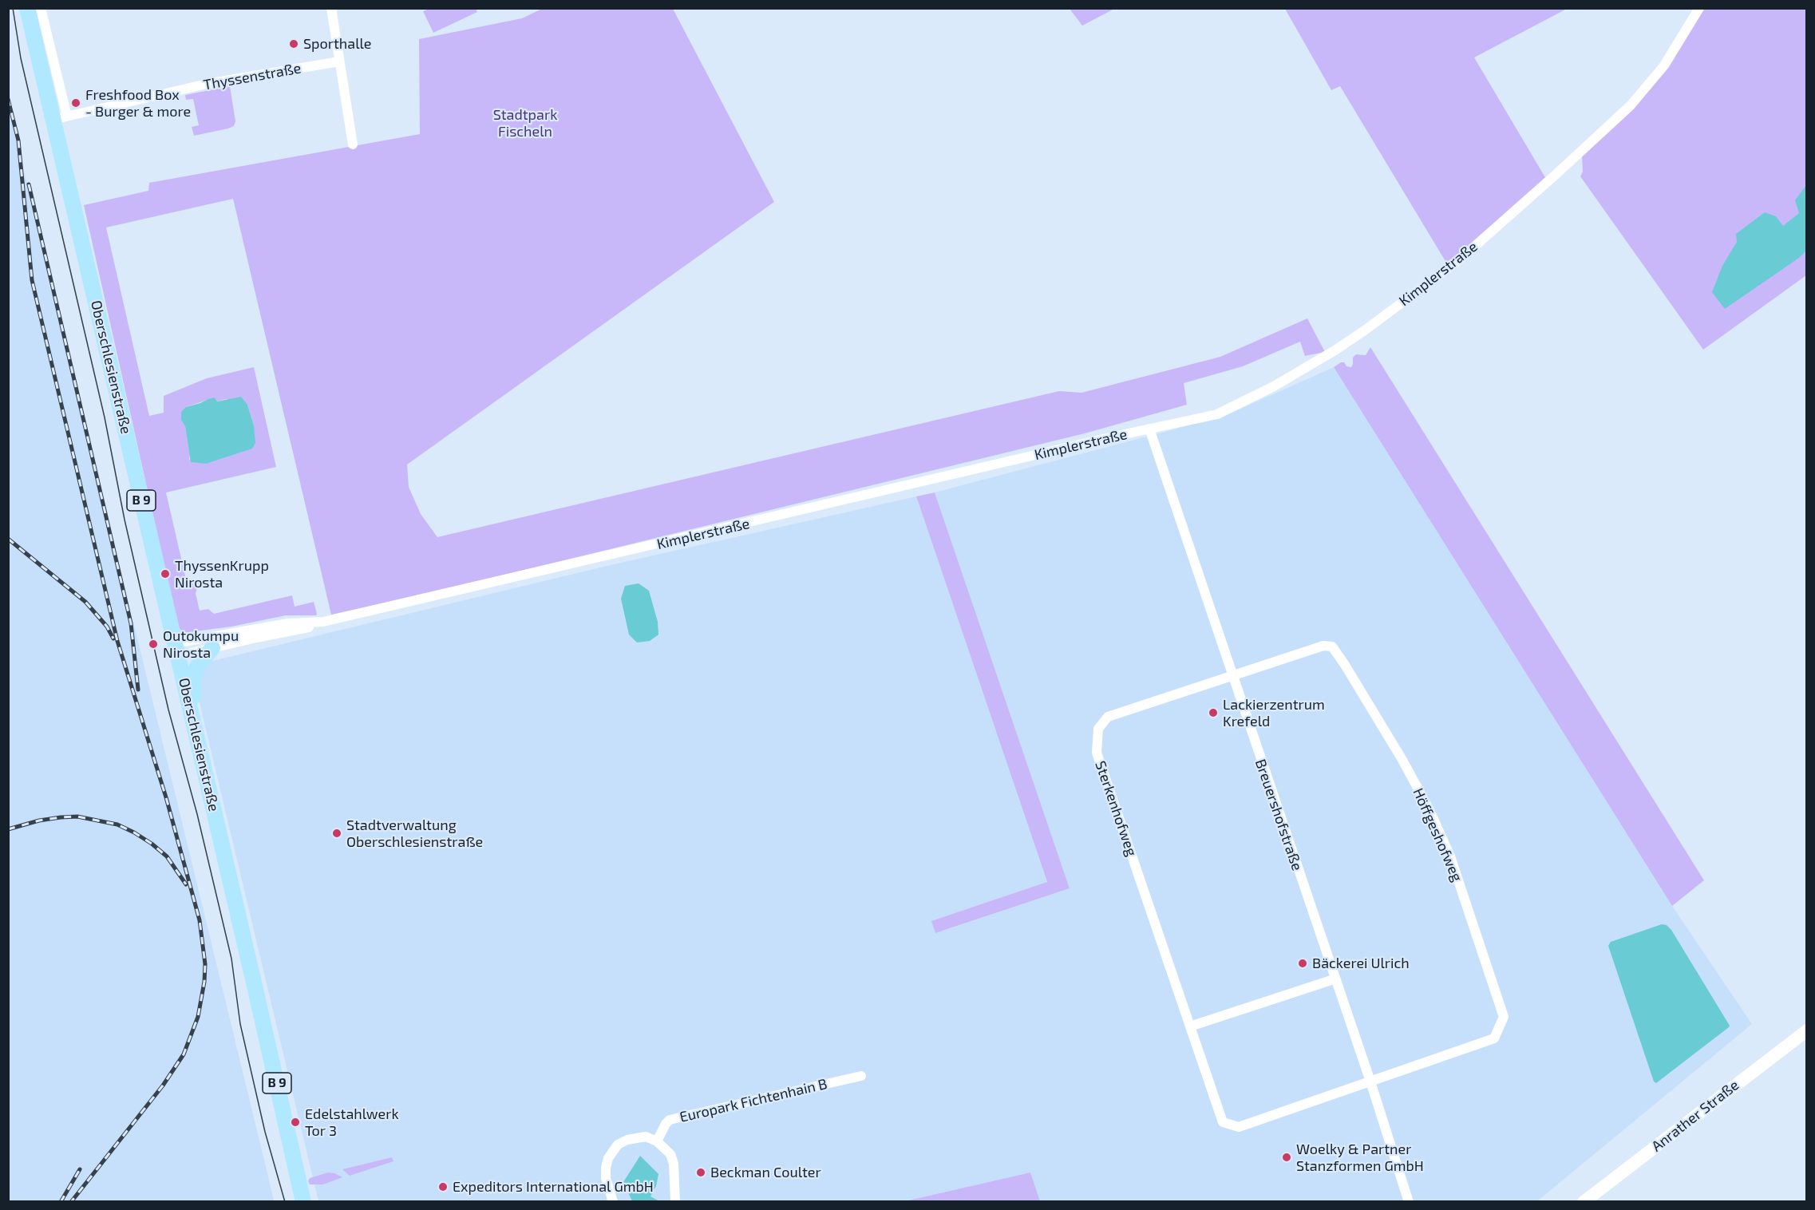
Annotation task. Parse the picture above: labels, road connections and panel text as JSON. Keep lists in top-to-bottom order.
{
  "streets": {
    "main road": ["Oberschlesienstraße", "B 9", "Anrather Straße"],
    "street": [
      "Thyssenstraße",
      "Kimplerstraße",
      "Sterkenhofweg",
      "Breuershofstraße",
      "Höffgeshofweg",
      "Europark Fichtenhain B"
    ]
  },
  "crossings": [
    ["Thyssenstraße", "Oberschlesienstraße"],
    ["Kimplerstraße", "Oberschlesienstraße"],
    ["Kimplerstraße", "B 9"],
    ["Kimplerstraße", "Breuershofstraße"],
    ["Oberschlesienstraße", "B 9"],
    ["Sterkenhofweg", "Breuershofstraße"],
    ["Sterkenhofweg", "Höffgeshofweg"],
    ["Breuershofstraße", "Höffgeshofweg"]
  ],
  "parks": ["Stadtpark Fischeln"],
  "places": [
    "Sporthalle",
    "Freshfood Box - Burger & more",
    "ThyssenKrupp Nirosta",
    "Outokumpu Nirosta",
    "Lackierzentrum Krefeld",
    "Stadtverwaltung Oberschlesienstraße",
    "Bäckerei Ulrich",
    "Edelstahlwerk Tor 3",
    "Woelky & Partner Stanzformen GmbH",
    "Beckman Coulter",
    "Expeditors International GmbH"
  ]
}
